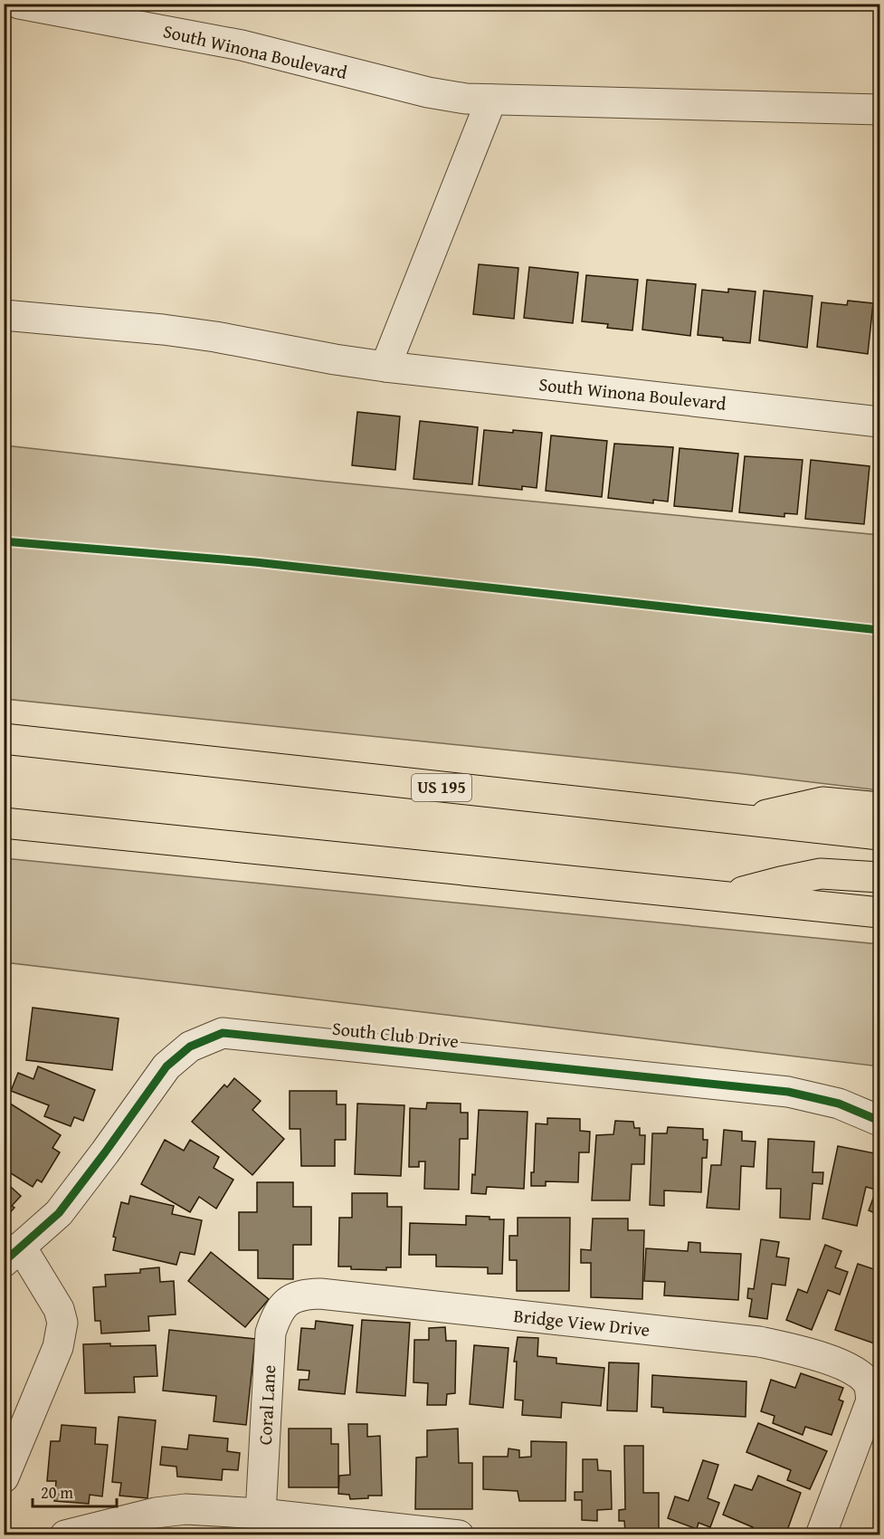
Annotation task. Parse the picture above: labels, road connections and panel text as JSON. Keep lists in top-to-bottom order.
{
  "streets": {
    "highway": ["US 195"],
    "street": [
      "South Winona Boulevard",
      "South Club Drive",
      "Bridge View Drive",
      "Coral Lane"
    ]
  },
  "crossings": [
    ["Bridge View Drive", "Coral Lane"]
  ],
  "scale_bar": "20 m"
}
